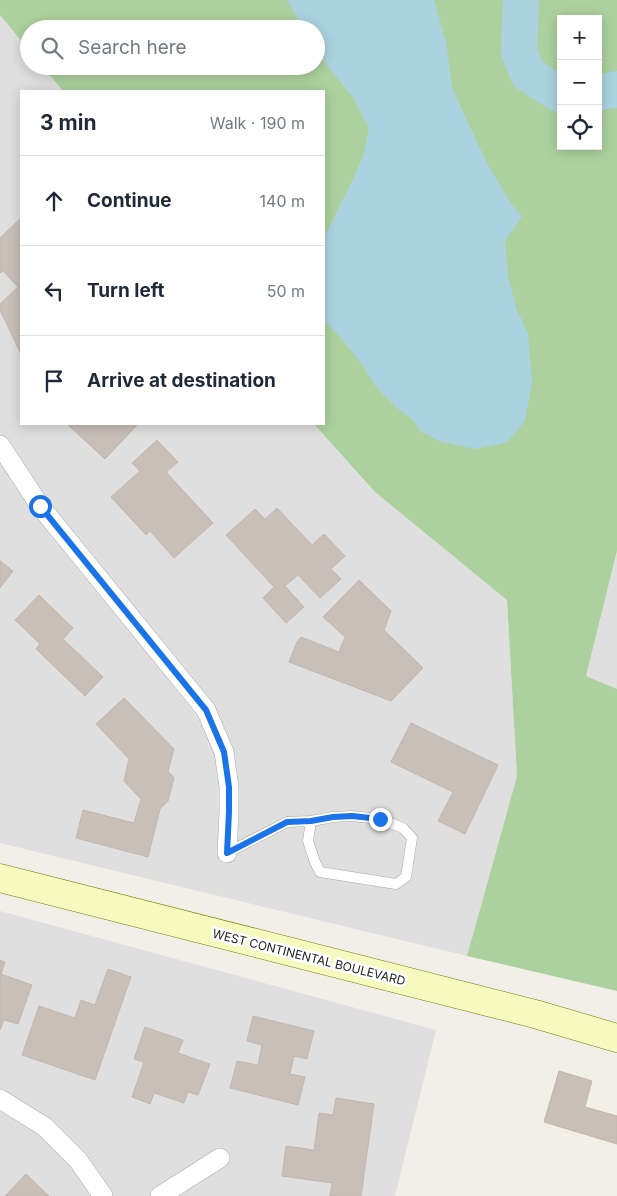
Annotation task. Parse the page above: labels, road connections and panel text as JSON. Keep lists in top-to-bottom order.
{
  "streets": {
    "main road": ["WEST CONTINENTAL BOULEVARD"]
  },
  "page": {
    "map_buttons": ["+", "−"],
    "search": "Search here",
    "heading": ["3 min", "Walk · 190 m"],
    "list": [
      ["Continue", "140 m"],
      ["Turn left", "50 m"],
      "Arrive at destination"
    ]
  }
}
